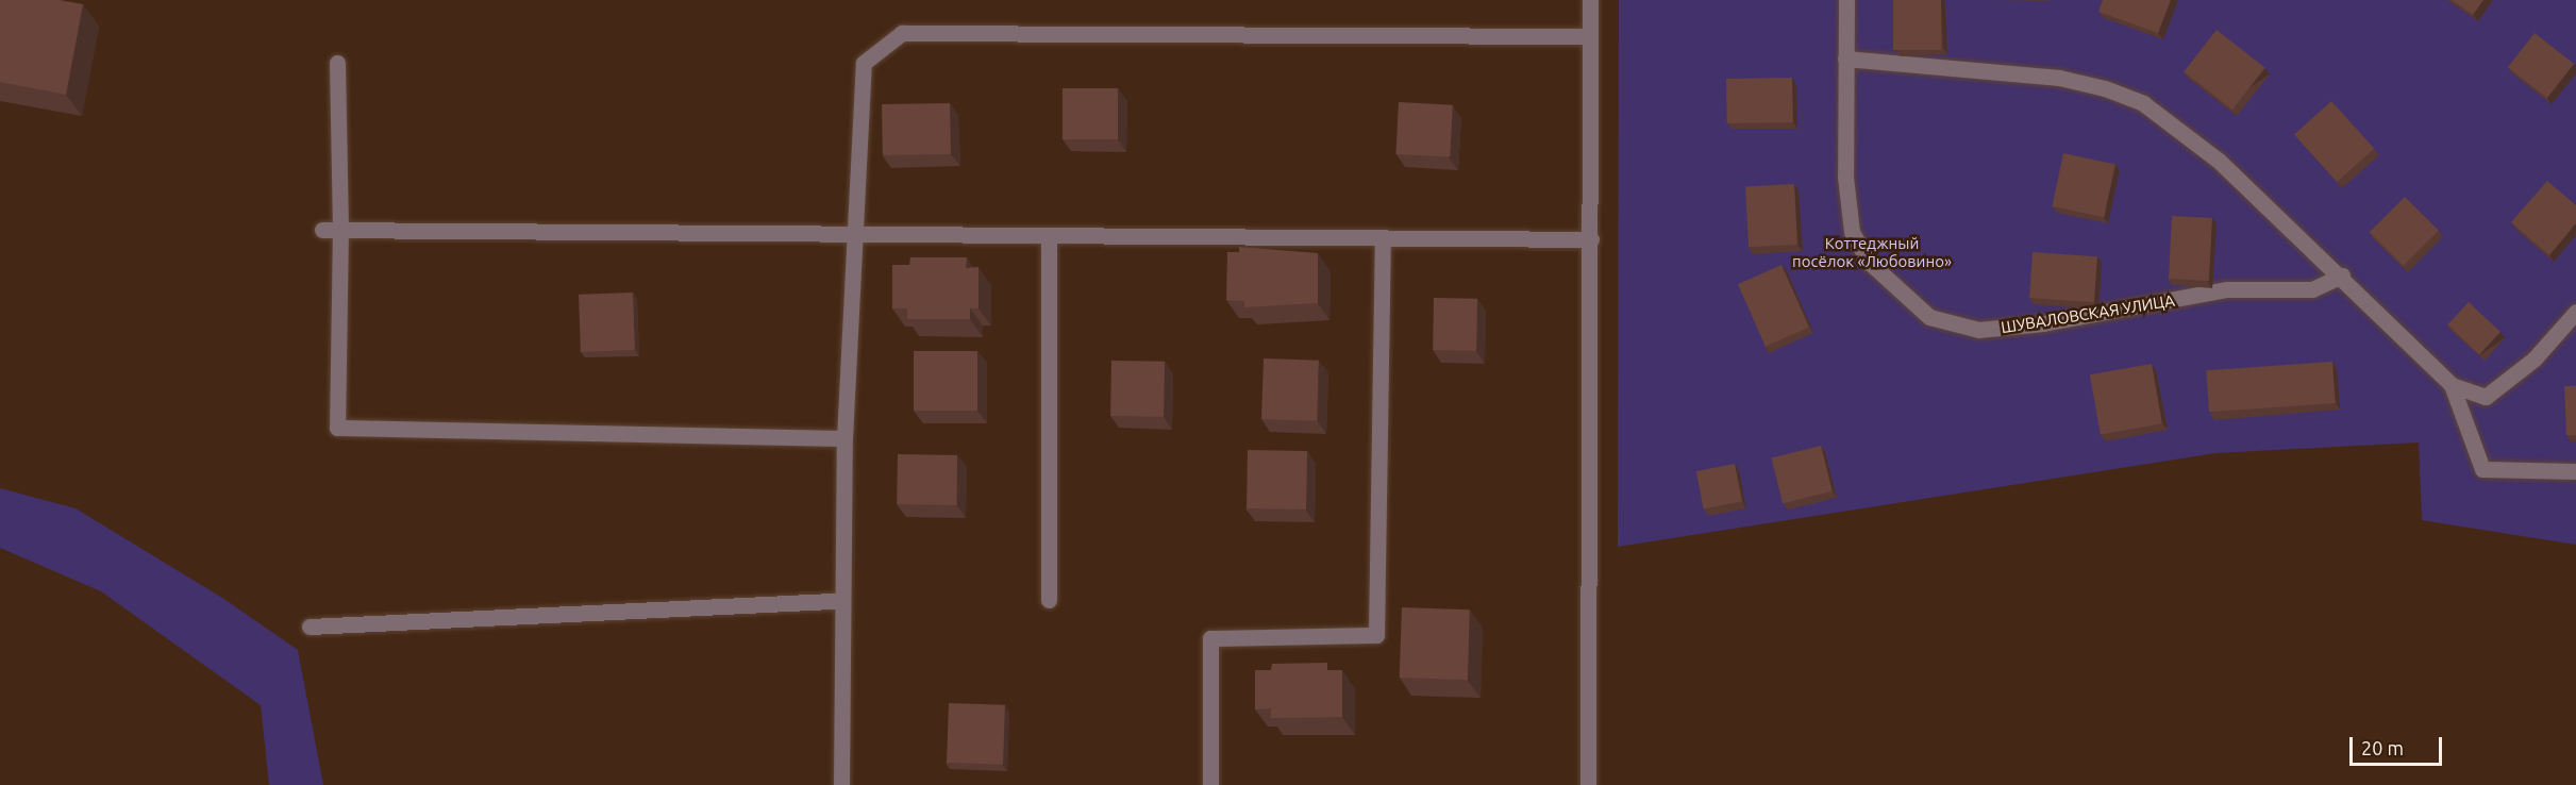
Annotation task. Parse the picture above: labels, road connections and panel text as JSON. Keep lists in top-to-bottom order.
{
  "streets": {
    "street": ["ШУВАЛОВСКАЯ УЛИЦА"]
  },
  "parks": ["Коттеджный посёлок «Любовино»"],
  "scale_bar": "20 m"
}
